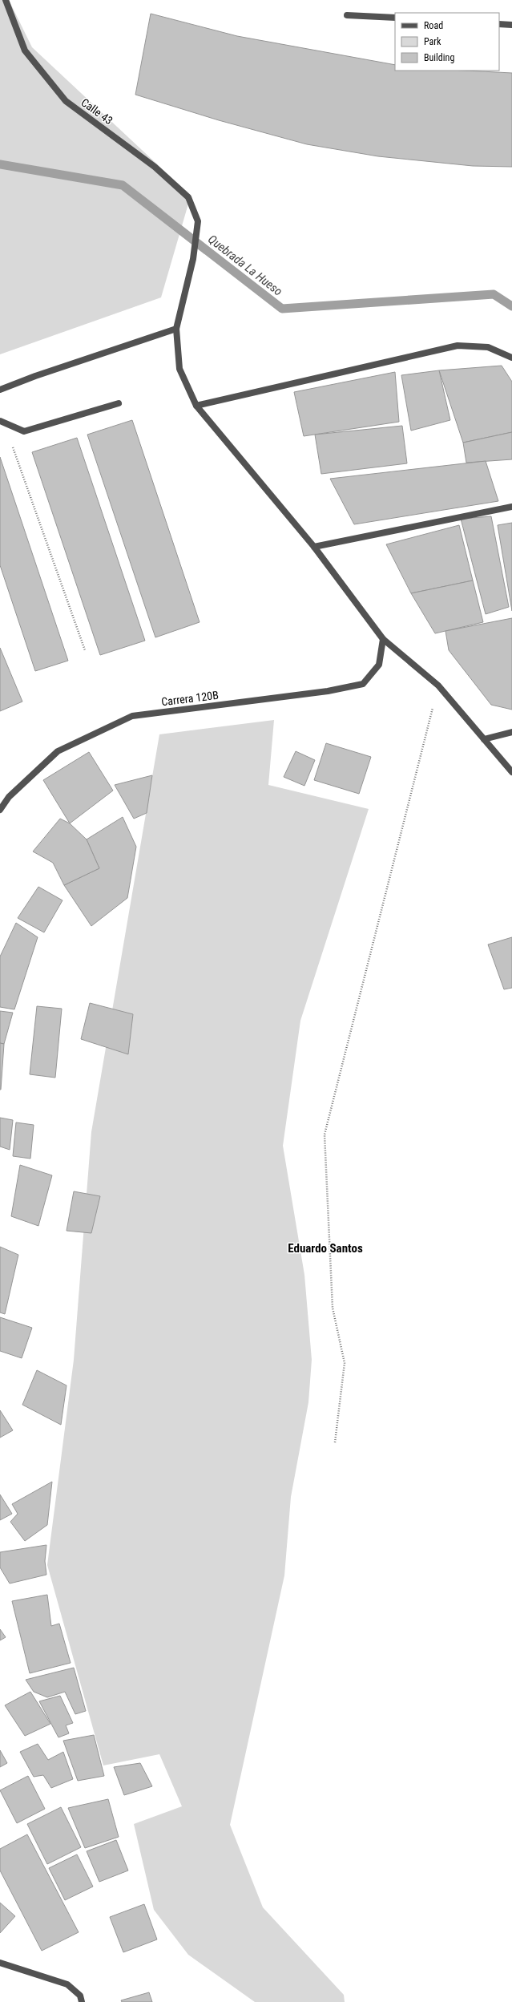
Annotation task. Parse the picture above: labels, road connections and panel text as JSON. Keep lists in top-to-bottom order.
{
  "streets": {
    "street": ["Calle 43", "Carrera 120B"]
  },
  "districts": ["Eduardo Santos"],
  "water": ["Quebrada La Hueso"],
  "legend": ["Road", "Park", "Building"]
}
